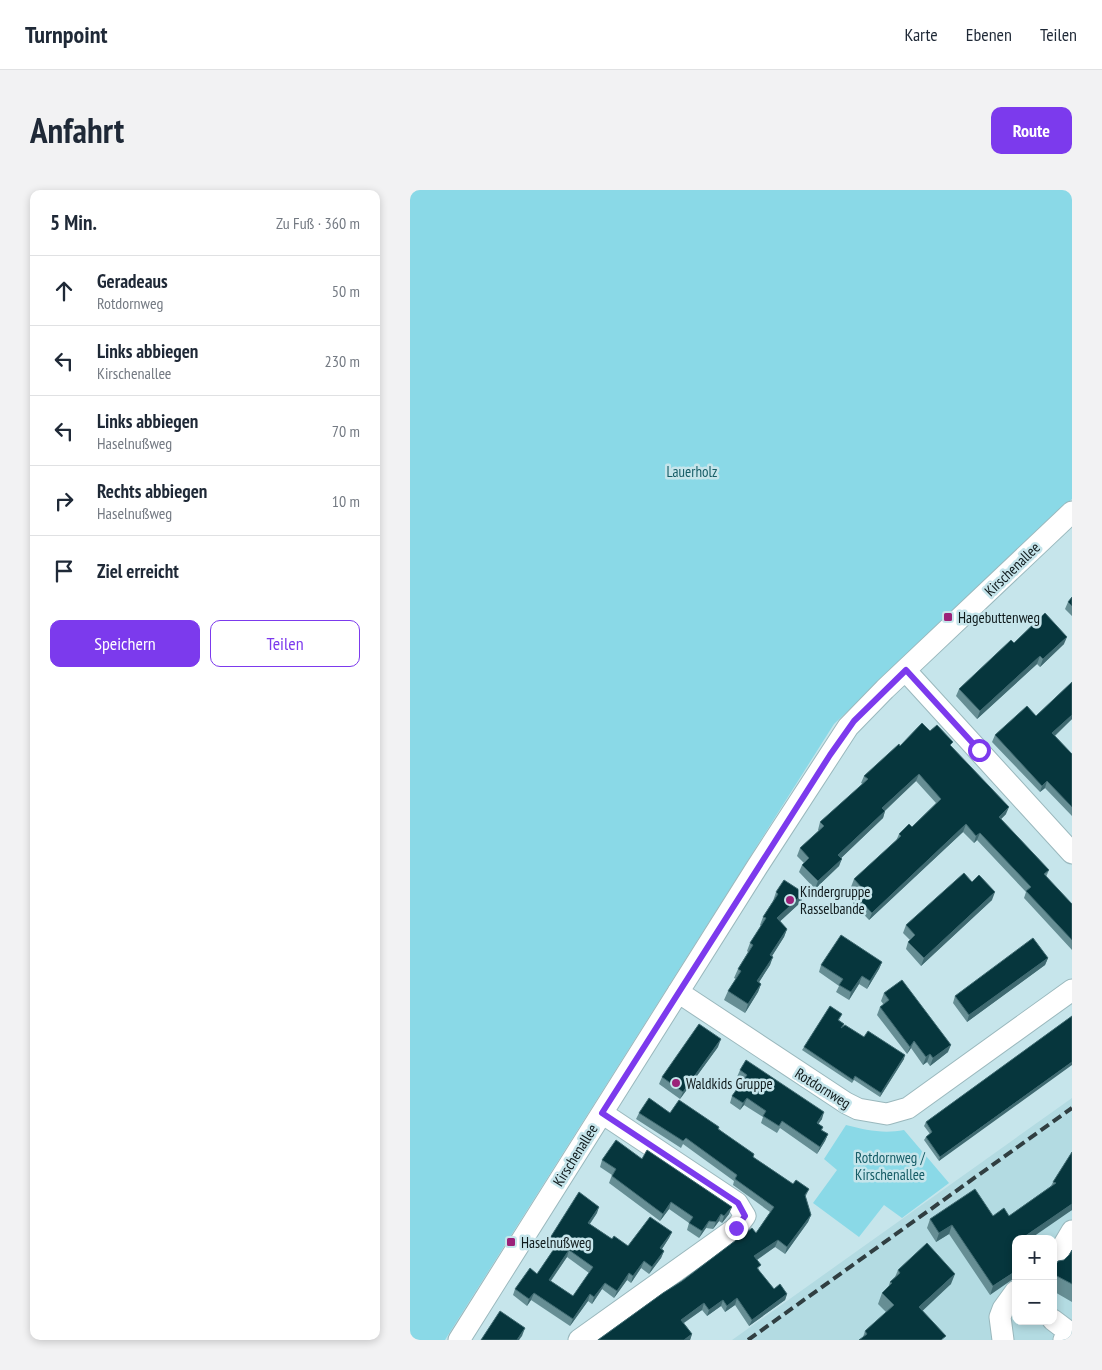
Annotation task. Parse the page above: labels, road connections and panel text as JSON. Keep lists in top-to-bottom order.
{
  "streets": {
    "street": ["Kirschenallee", "Rotdornweg"]
  },
  "crossings": [
    ["Kirschenallee", "Rotdornweg"]
  ],
  "parks": ["Lauerholz", "Rotdornweg / Kirschenallee"],
  "places": {
    "transit": ["Hagebuttenweg", "Haselnußweg"],
    "other": ["Kindergruppe Rasselbande", "Waldkids Gruppe"]
  },
  "page": {
    "header": "Turnpoint",
    "nav": ["Karte", "Ebenen", "Teilen"],
    "title": "Anfahrt",
    "buttons": [
      "Route",
      ["Speichern", "Teilen"]
    ],
    "heading": ["5 Min.", "Zu Fuß · 360 m"],
    "list": [
      ["Geradeaus", "Rotdornweg", "50 m"],
      ["Links abbiegen", "Kirschenallee", "230 m"],
      ["Links abbiegen", "Haselnußweg", "70 m"],
      ["Rechts abbiegen", "Haselnußweg", "10 m"],
      "Ziel erreicht"
    ],
    "map_buttons": ["+", "−"]
  }
}
